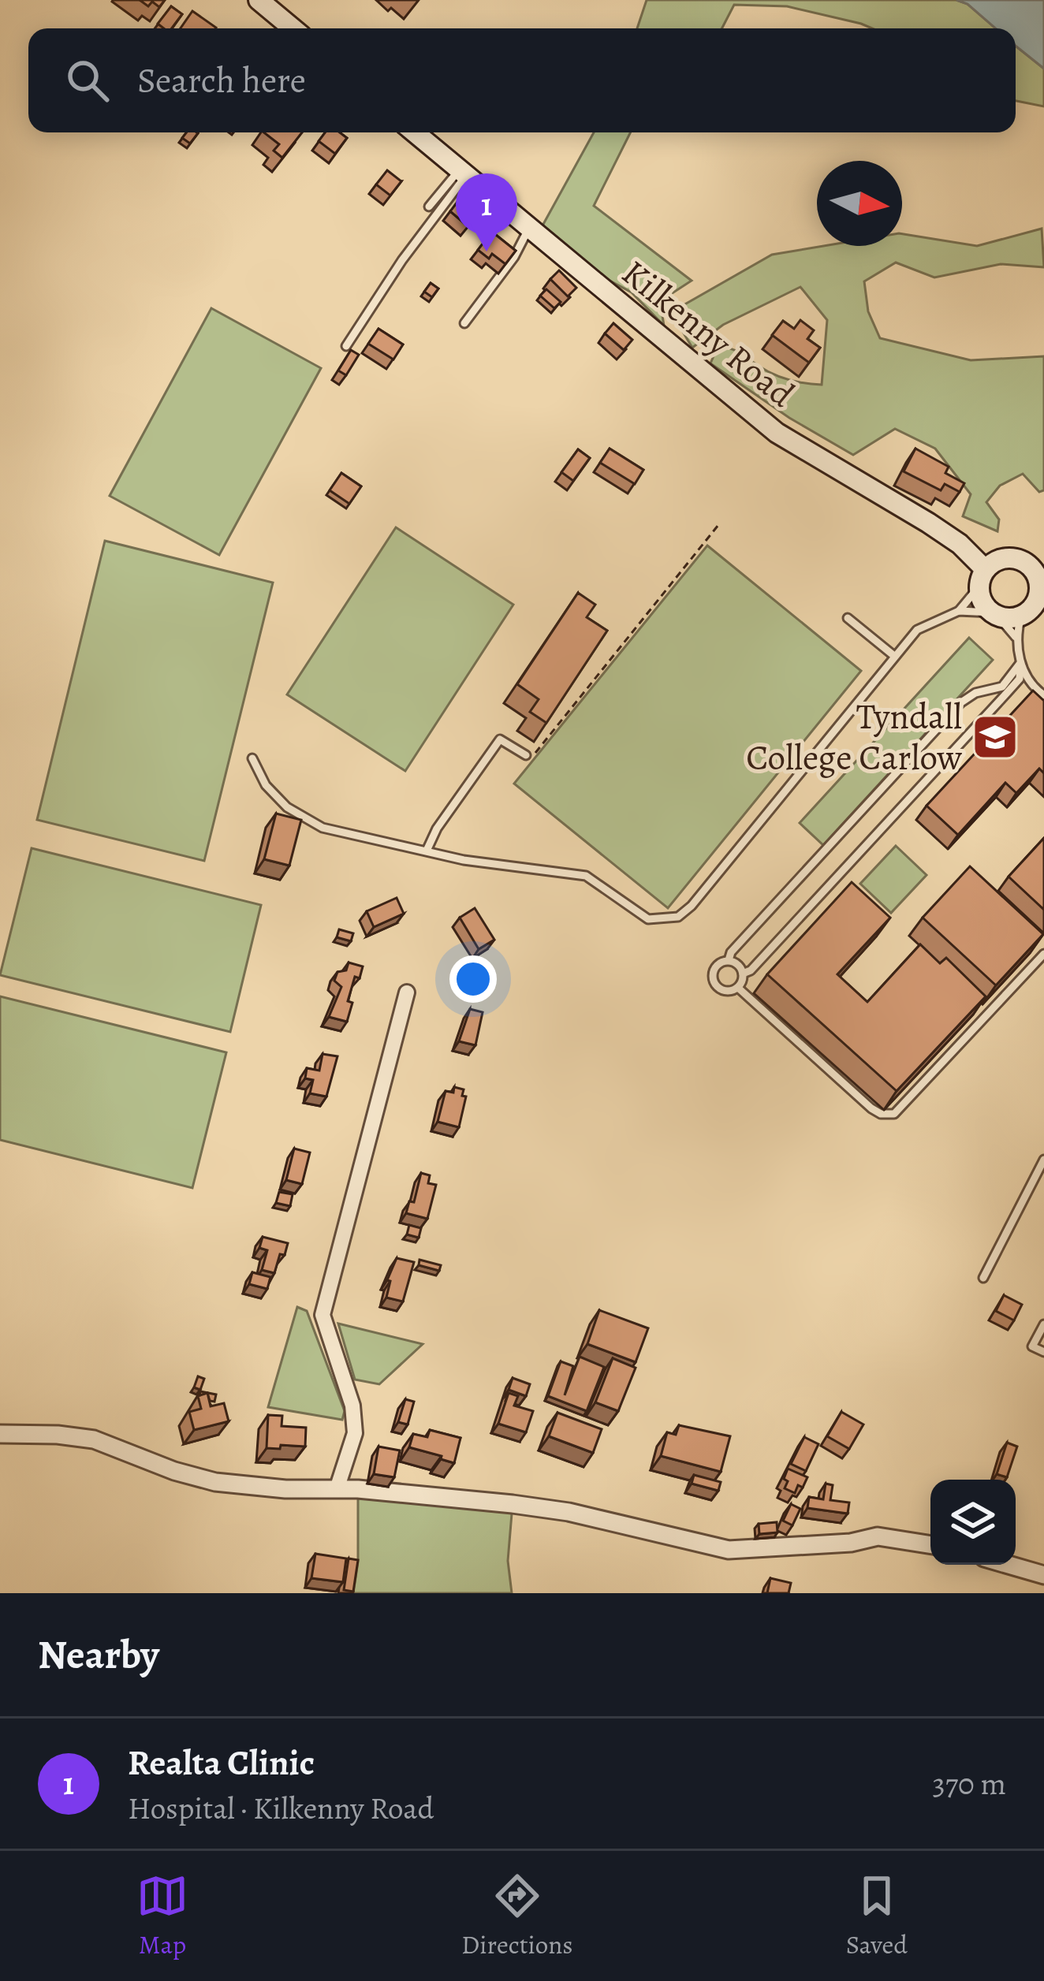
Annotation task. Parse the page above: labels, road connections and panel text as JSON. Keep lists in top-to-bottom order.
{
  "streets": {
    "main road": ["Kilkenny Road"]
  },
  "places": {
    "school or university": ["Tyndall College Carlow"]
  },
  "north": "right",
  "page": {
    "search": "Search here",
    "pins": "1",
    "heading": "Nearby",
    "list": [
      {
        "mark": "1",
        "name": "Realta Clinic",
        "note": "Hospital · Kilkenny Road",
        "value": "370 m"
      }
    ],
    "nav": ["Map", "Directions", "Saved"]
  }
}
